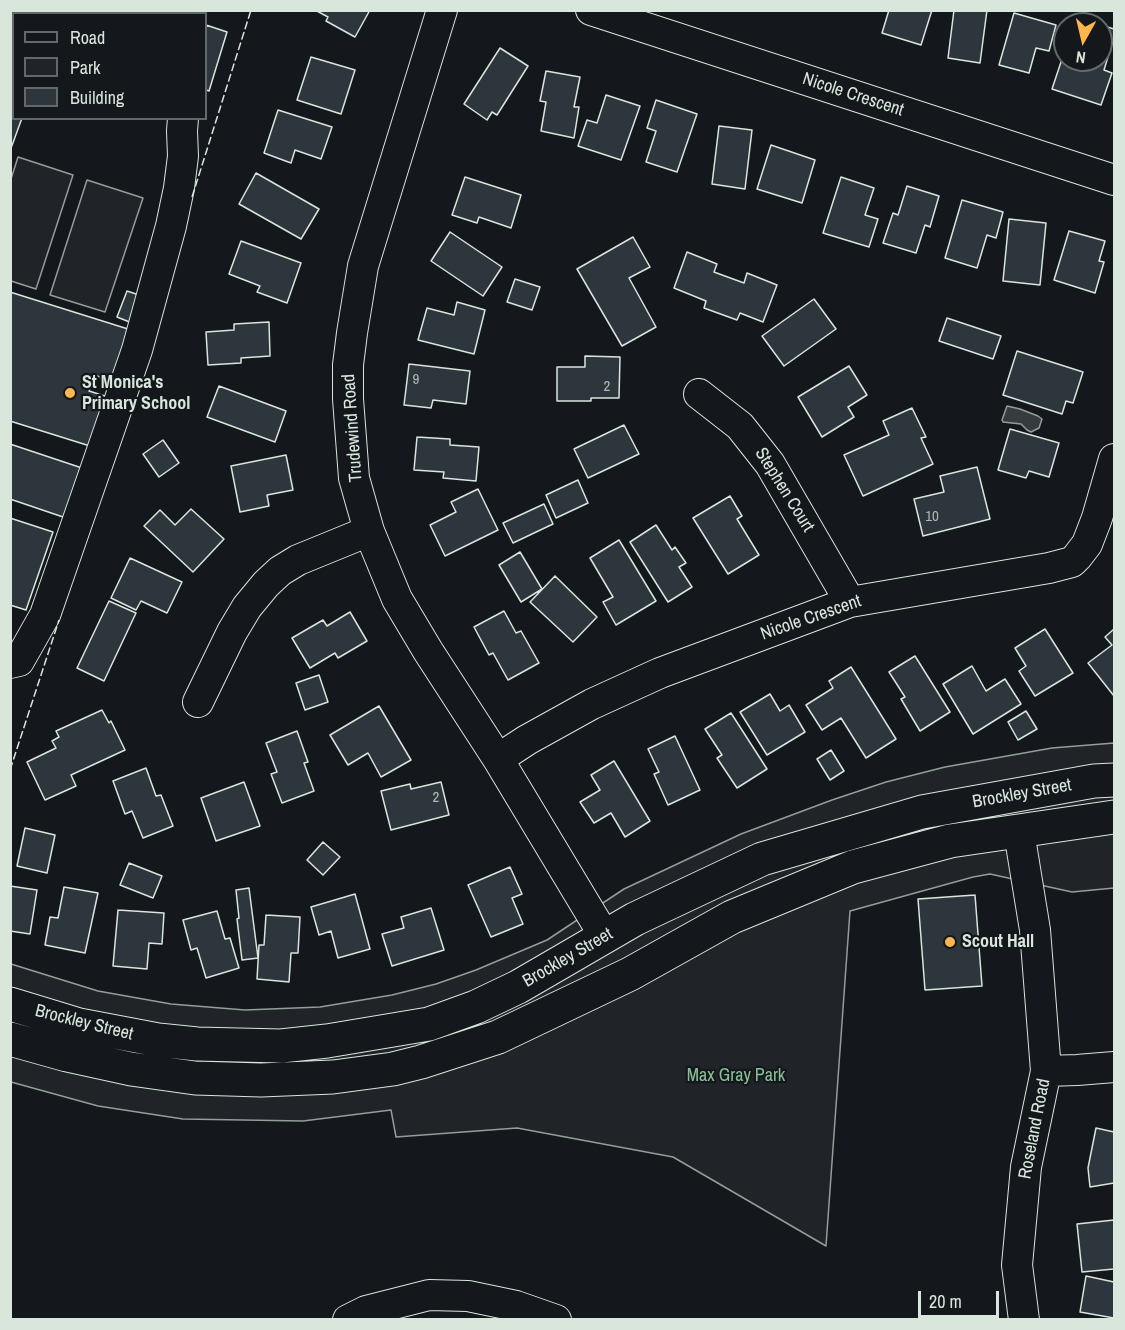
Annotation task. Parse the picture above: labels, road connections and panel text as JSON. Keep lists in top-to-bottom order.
{
  "streets": {
    "main road": ["Brockley Street"],
    "street": [
      "Nicole Crescent",
      "Trudewind Road",
      "Stephen Court",
      "Roseland Road"
    ]
  },
  "crossings": [
    ["Nicole Crescent", "Trudewind Road"],
    ["Nicole Crescent", "Stephen Court"],
    ["Trudewind Road", "Brockley Street"],
    ["Brockley Street", "Roseland Road"]
  ],
  "parks": ["Max Gray Park"],
  "places": ["St Monica's Primary School", "Scout Hall"],
  "house_numbers": [
    "9",
    "2",
    "10",
    "2"
  ],
  "legend": ["Road", "Park", "Building"],
  "scale_bar": "20 m",
  "north": "bottom"
}
